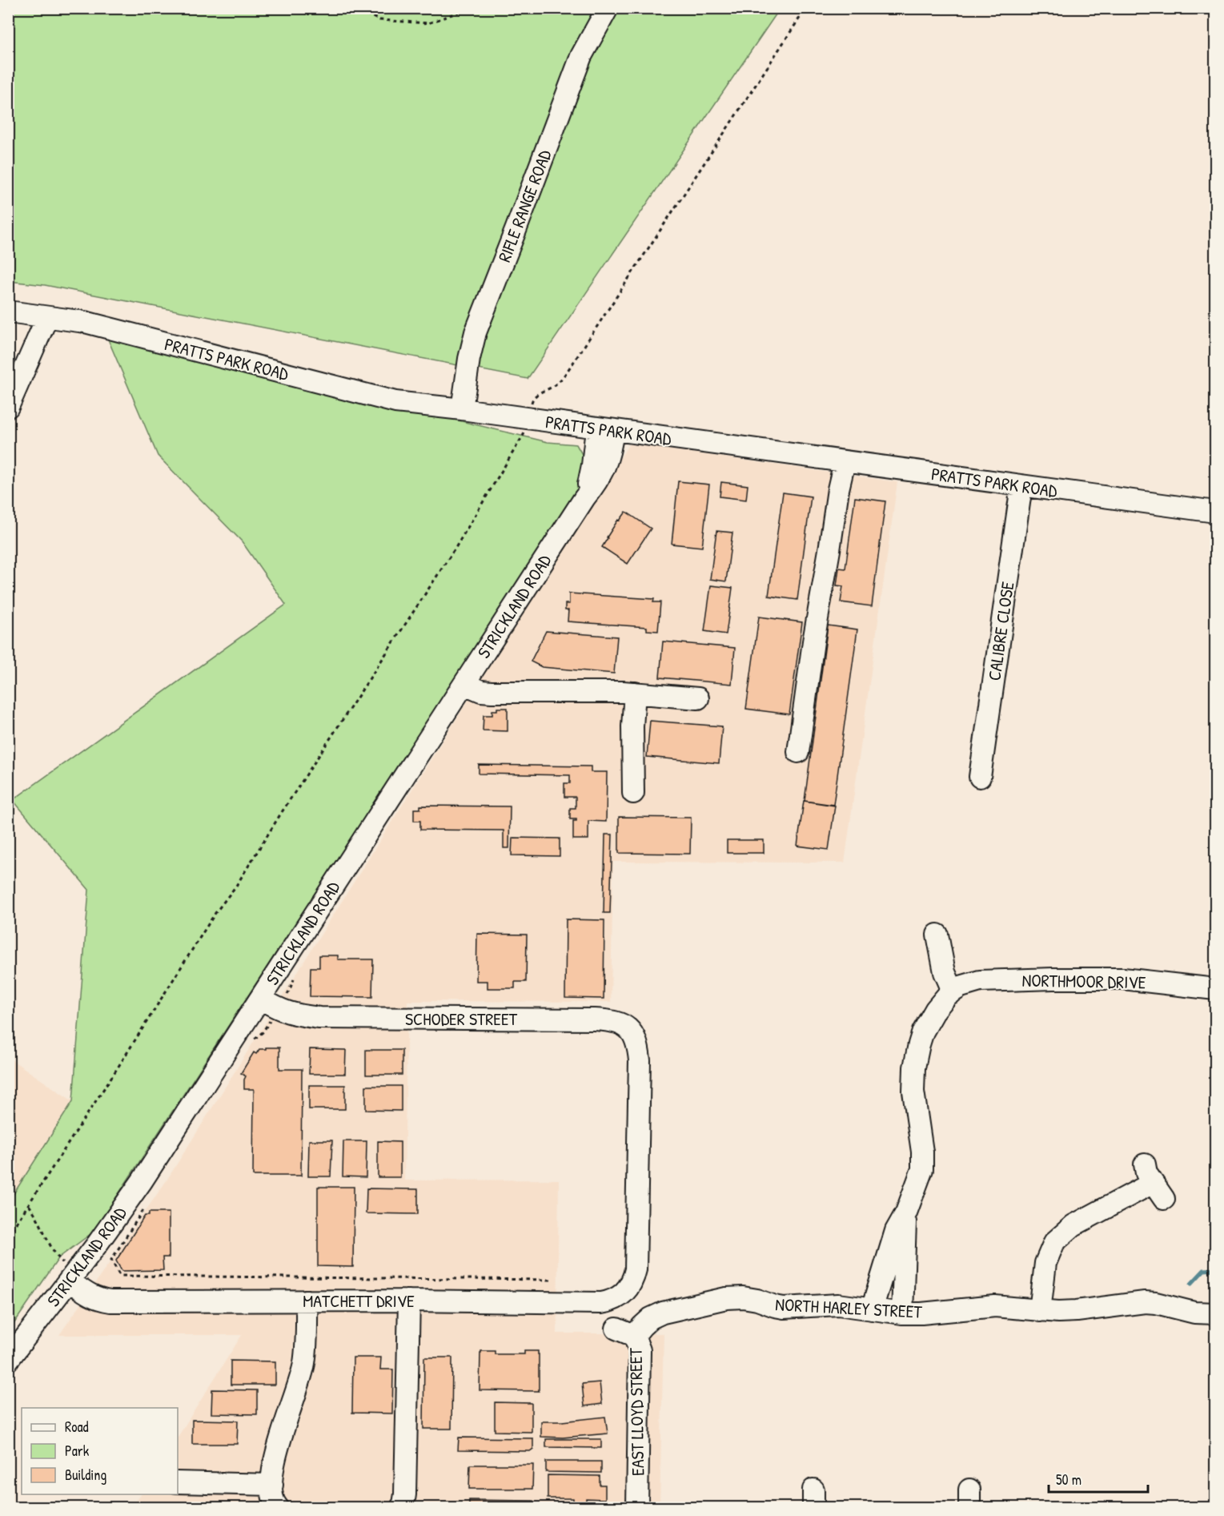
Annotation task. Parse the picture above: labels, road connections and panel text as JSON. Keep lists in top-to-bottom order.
{
  "streets": {
    "street": [
      "RIFLE RANGE ROAD",
      "PRATTS PARK ROAD",
      "STRICKLAND ROAD",
      "CALIBRE CLOSE",
      "NORTHMOOR DRIVE",
      "SCHODER STREET",
      "MATCHETT DRIVE",
      "NORTH HARLEY STREET",
      "EAST LLOYD STREET"
    ]
  },
  "crossings": [
    ["RIFLE RANGE ROAD", "PRATTS PARK ROAD"],
    ["PRATTS PARK ROAD", "STRICKLAND ROAD"],
    ["PRATTS PARK ROAD", "CALIBRE CLOSE"],
    ["STRICKLAND ROAD", "SCHODER STREET"],
    ["STRICKLAND ROAD", "MATCHETT DRIVE"],
    ["NORTHMOOR DRIVE", "NORTH HARLEY STREET"],
    ["SCHODER STREET", "MATCHETT DRIVE"],
    ["NORTH HARLEY STREET", "EAST LLOYD STREET"]
  ],
  "legend": ["Road", "Park", "Building"],
  "scale_bar": "50 m"
}
